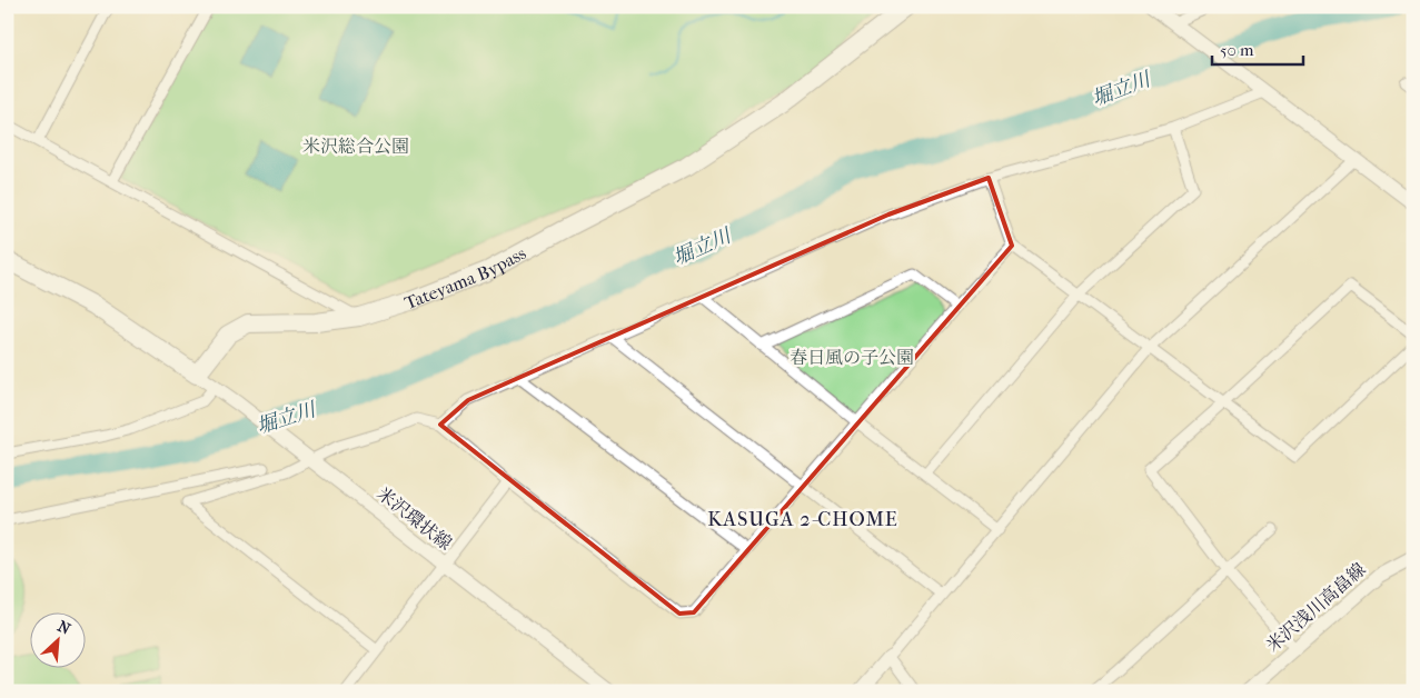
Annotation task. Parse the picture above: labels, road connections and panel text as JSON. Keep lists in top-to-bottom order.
{
  "streets": {
    "highway": ["Tateyama Bypass"],
    "main road": ["米沢環状線", "米沢浅川高畠線"]
  },
  "crossings": [
    ["Tateyama Bypass", "米沢環状線"]
  ],
  "districts": ["KASUGA 2-CHOME"],
  "water": ["堀立川"],
  "parks": ["米沢総合公園", "春日風の子公園"],
  "scale_bar": "50 m",
  "north": "top right"
}
